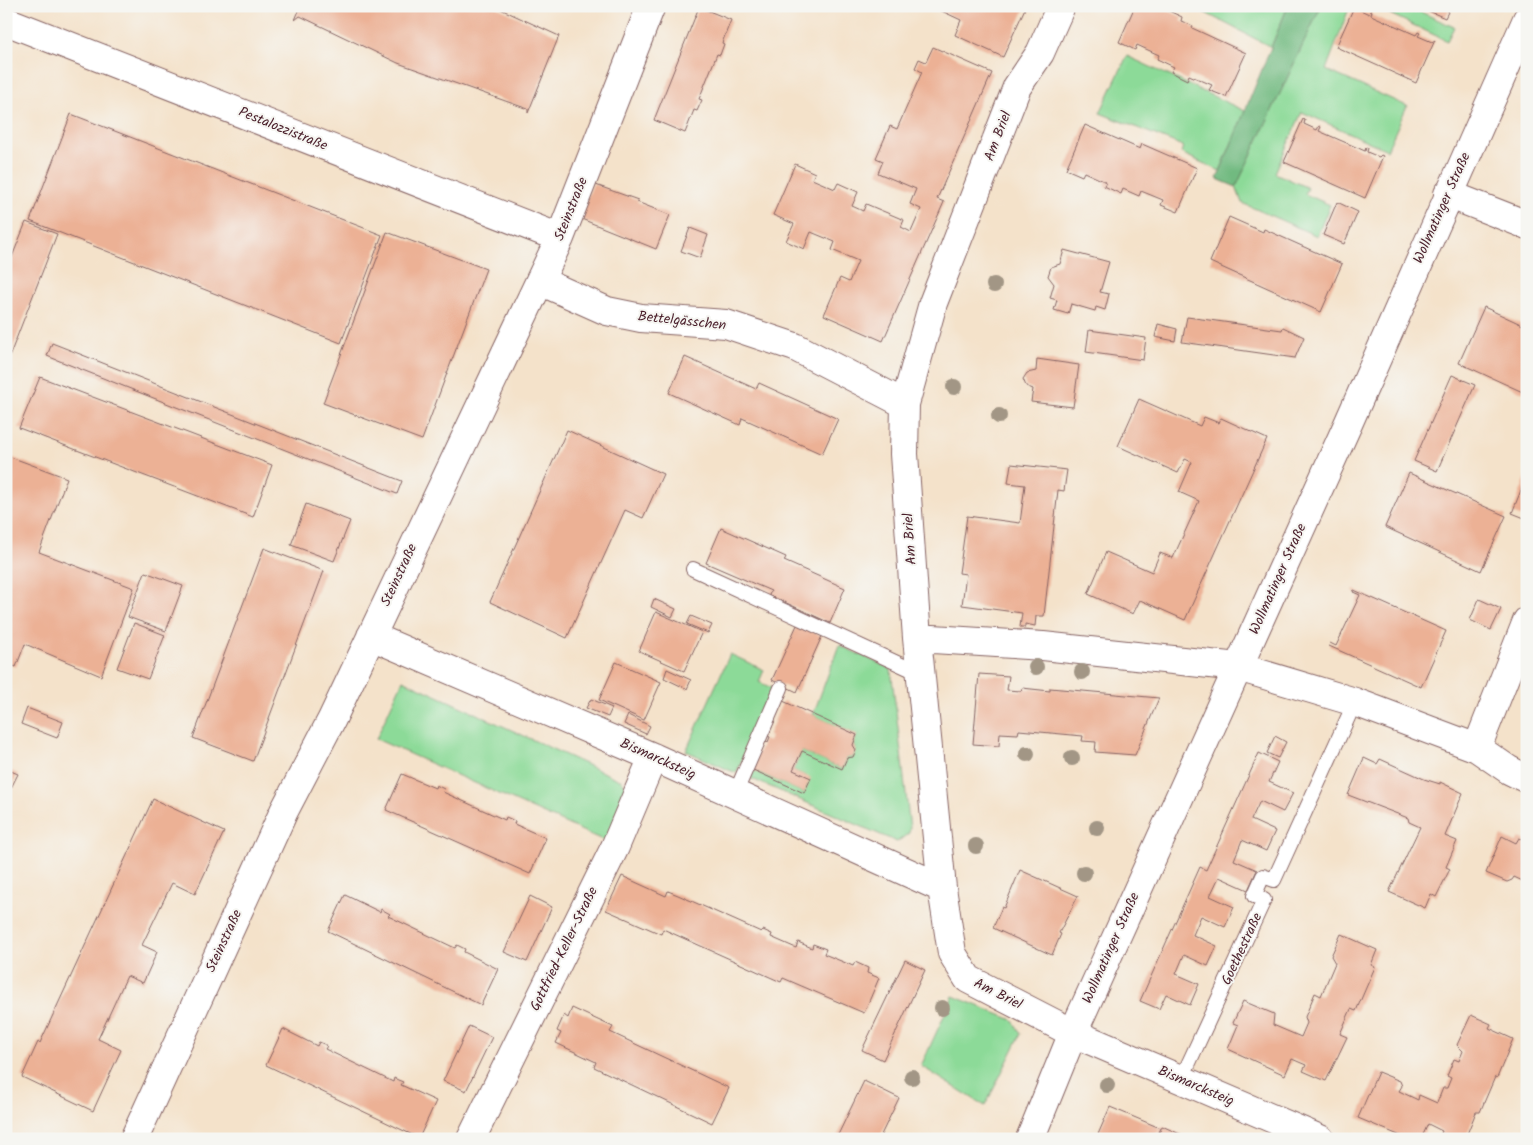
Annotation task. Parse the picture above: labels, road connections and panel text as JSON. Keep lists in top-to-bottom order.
{
  "streets": {
    "street": [
      "Pestalozzistraße",
      "Am Briel",
      "Wollmatinger Straße",
      "Steinstraße",
      "Bettelgässchen",
      "Bismarcksteig",
      "Gottfried-Keller-Straße"
    ],
    "lane": ["Goethestraße"]
  },
  "crossings": [
    ["Pestalozzistraße", "Steinstraße"],
    ["Am Briel", "Wollmatinger Straße"],
    ["Am Briel", "Bettelgässchen"],
    ["Am Briel", "Bismarcksteig"],
    ["Wollmatinger Straße", "Bismarcksteig"],
    ["Steinstraße", "Bettelgässchen"],
    ["Steinstraße", "Bismarcksteig"],
    ["Bismarcksteig", "Gottfried-Keller-Straße"],
    ["Bismarcksteig", "Goethestraße"]
  ]
}
